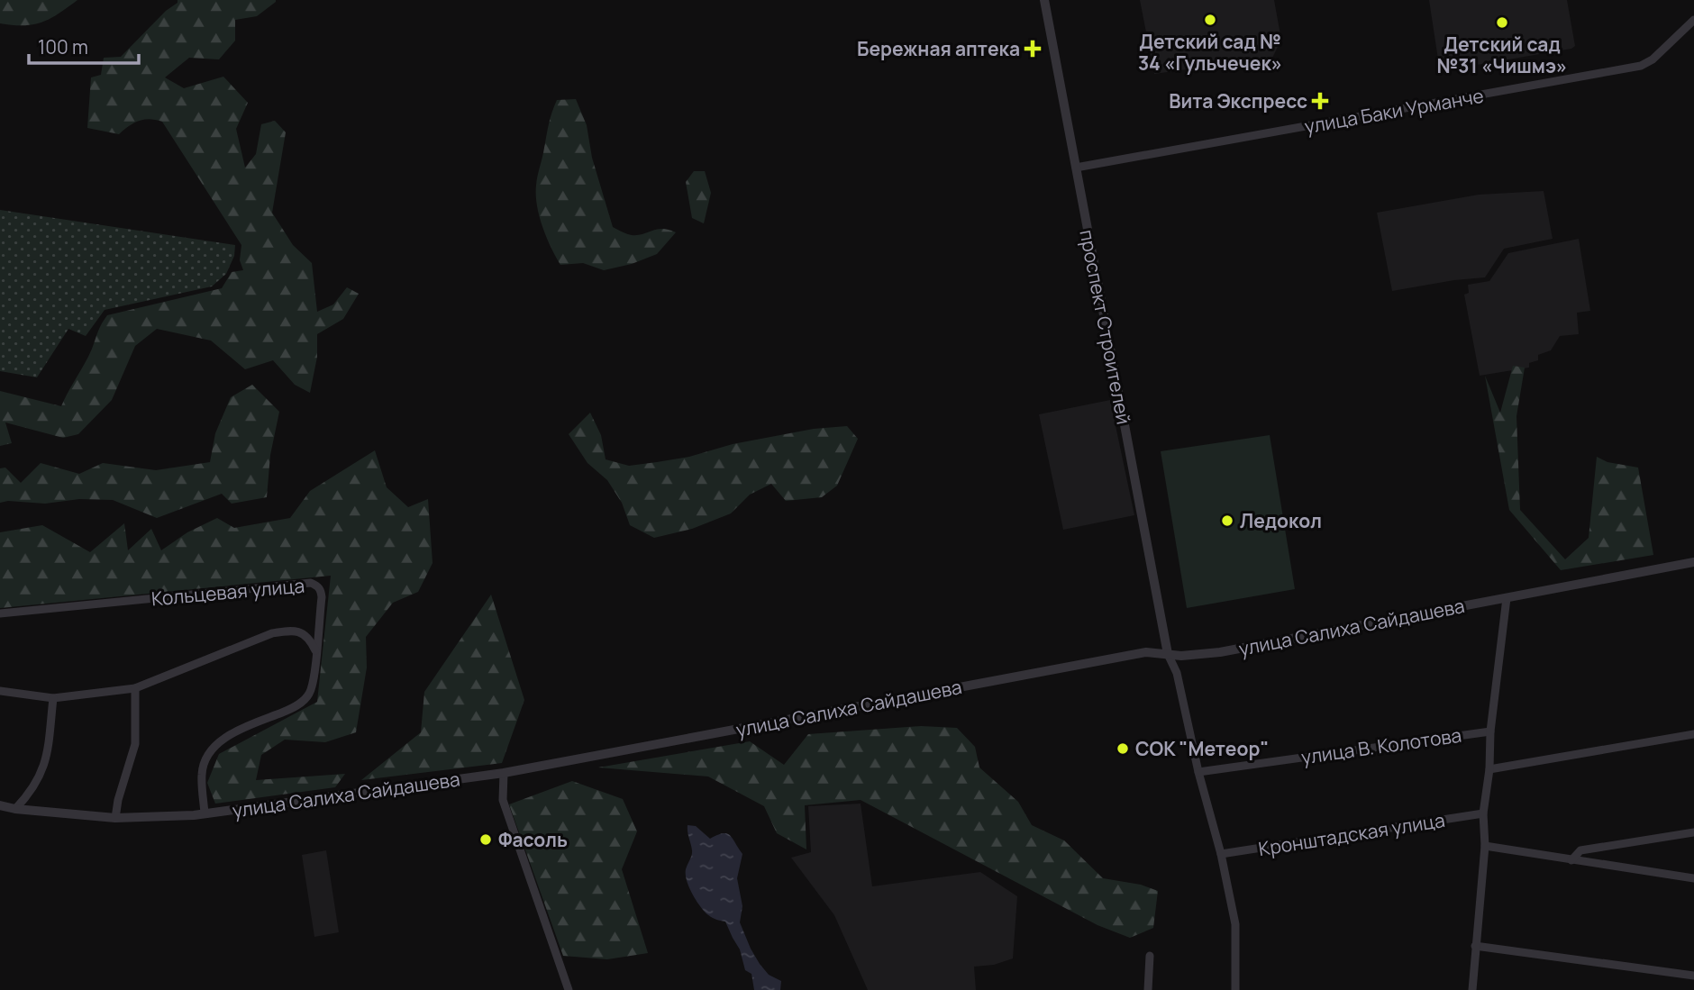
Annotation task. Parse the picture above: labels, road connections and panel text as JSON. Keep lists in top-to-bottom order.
{
  "streets": {
    "street": [
      "улица Баки Урманче",
      "проспект Строителей",
      "Кольцевая улица",
      "улица Салиха Сайдашева",
      "улица В. Колотова",
      "Кронштадская улица"
    ]
  },
  "crossings": [
    ["улица Баки Урманче", "проспект Строителей"],
    ["проспект Строителей", "улица Салиха Сайдашева"],
    ["Кольцевая улица", "улица Салиха Сайдашева"]
  ],
  "places": {
    "other": [
      "Детский сад № 34 «Гульчечек»",
      "Детский сад №31 «Чишмэ»",
      "Ледокол",
      "СОК \"Метеор\"",
      "Фасоль"
    ],
    "health": ["Бережная аптека", "Вита Экспресс"]
  },
  "scale_bar": "100 m"
}
